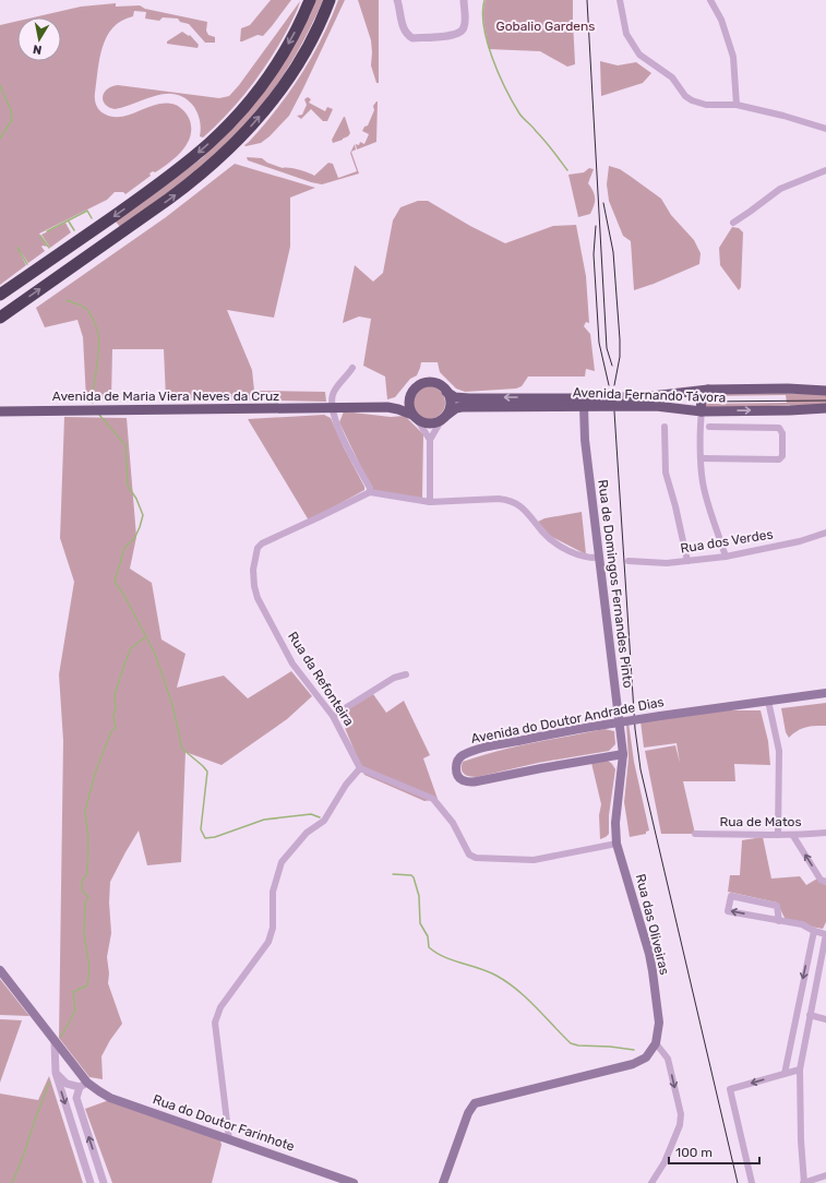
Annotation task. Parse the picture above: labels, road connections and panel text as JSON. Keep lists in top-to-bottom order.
{
  "streets": {
    "main road": [
      "Avenida Fernando Távora",
      "Avenida de Maria Viera Neves da Cruz",
      "Rua de Domingos Fernandes Pinto",
      "Avenida do Doutor Andrade Dias",
      "Rua das Oliveiras",
      "Rua do Doutor Farinhote"
    ],
    "street": ["Rua dos Verdes", "Rua da Refonteira", "Rua de Matos"]
  },
  "crossings": [
    ["Avenida Fernando Távora", "Rua de Domingos Fernandes Pinto"],
    ["Rua de Domingos Fernandes Pinto", "Avenida do Doutor Andrade Dias"],
    ["Rua de Domingos Fernandes Pinto", "Rua das Oliveiras"]
  ],
  "parks": ["Gobalio Gardens"],
  "scale_bar": "100 m",
  "north": "bottom"
}
